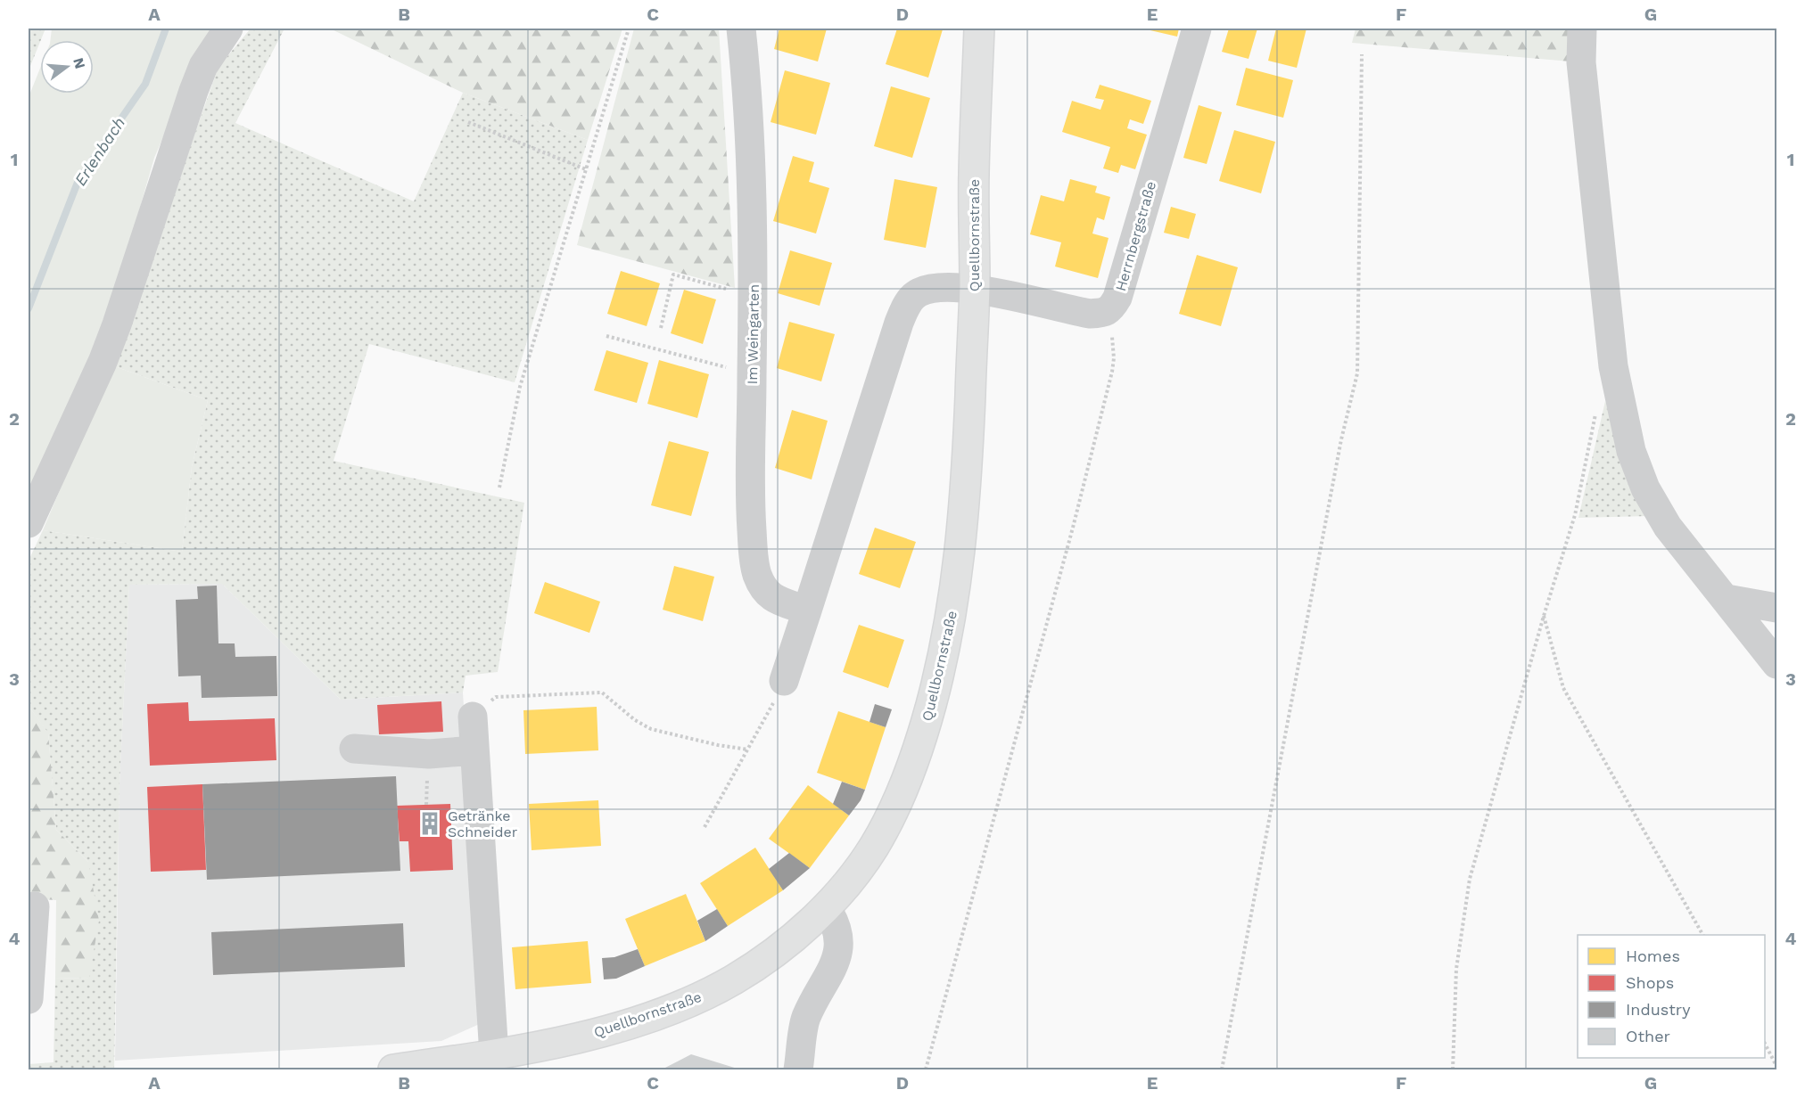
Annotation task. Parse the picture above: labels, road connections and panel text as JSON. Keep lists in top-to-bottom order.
{
  "streets": {
    "main road": ["Quellbornstraße"],
    "street": ["Herrnbergstraße", "Im Weingarten"]
  },
  "crossings": [
    ["Quellbornstraße", "Herrnbergstraße"]
  ],
  "water": ["Erlenbach"],
  "places": {
    "building": ["Getränke Schneider"]
  },
  "legend": [
    "Homes",
    "Shops",
    "Industry",
    "Other"
  ],
  "north": "right",
  "grid": {
    "columns": [
      "A",
      "B",
      "C",
      "D",
      "E",
      "F",
      "G"
    ],
    "rows": [
      "1",
      "2",
      "3",
      "4"
    ]
  }
}
